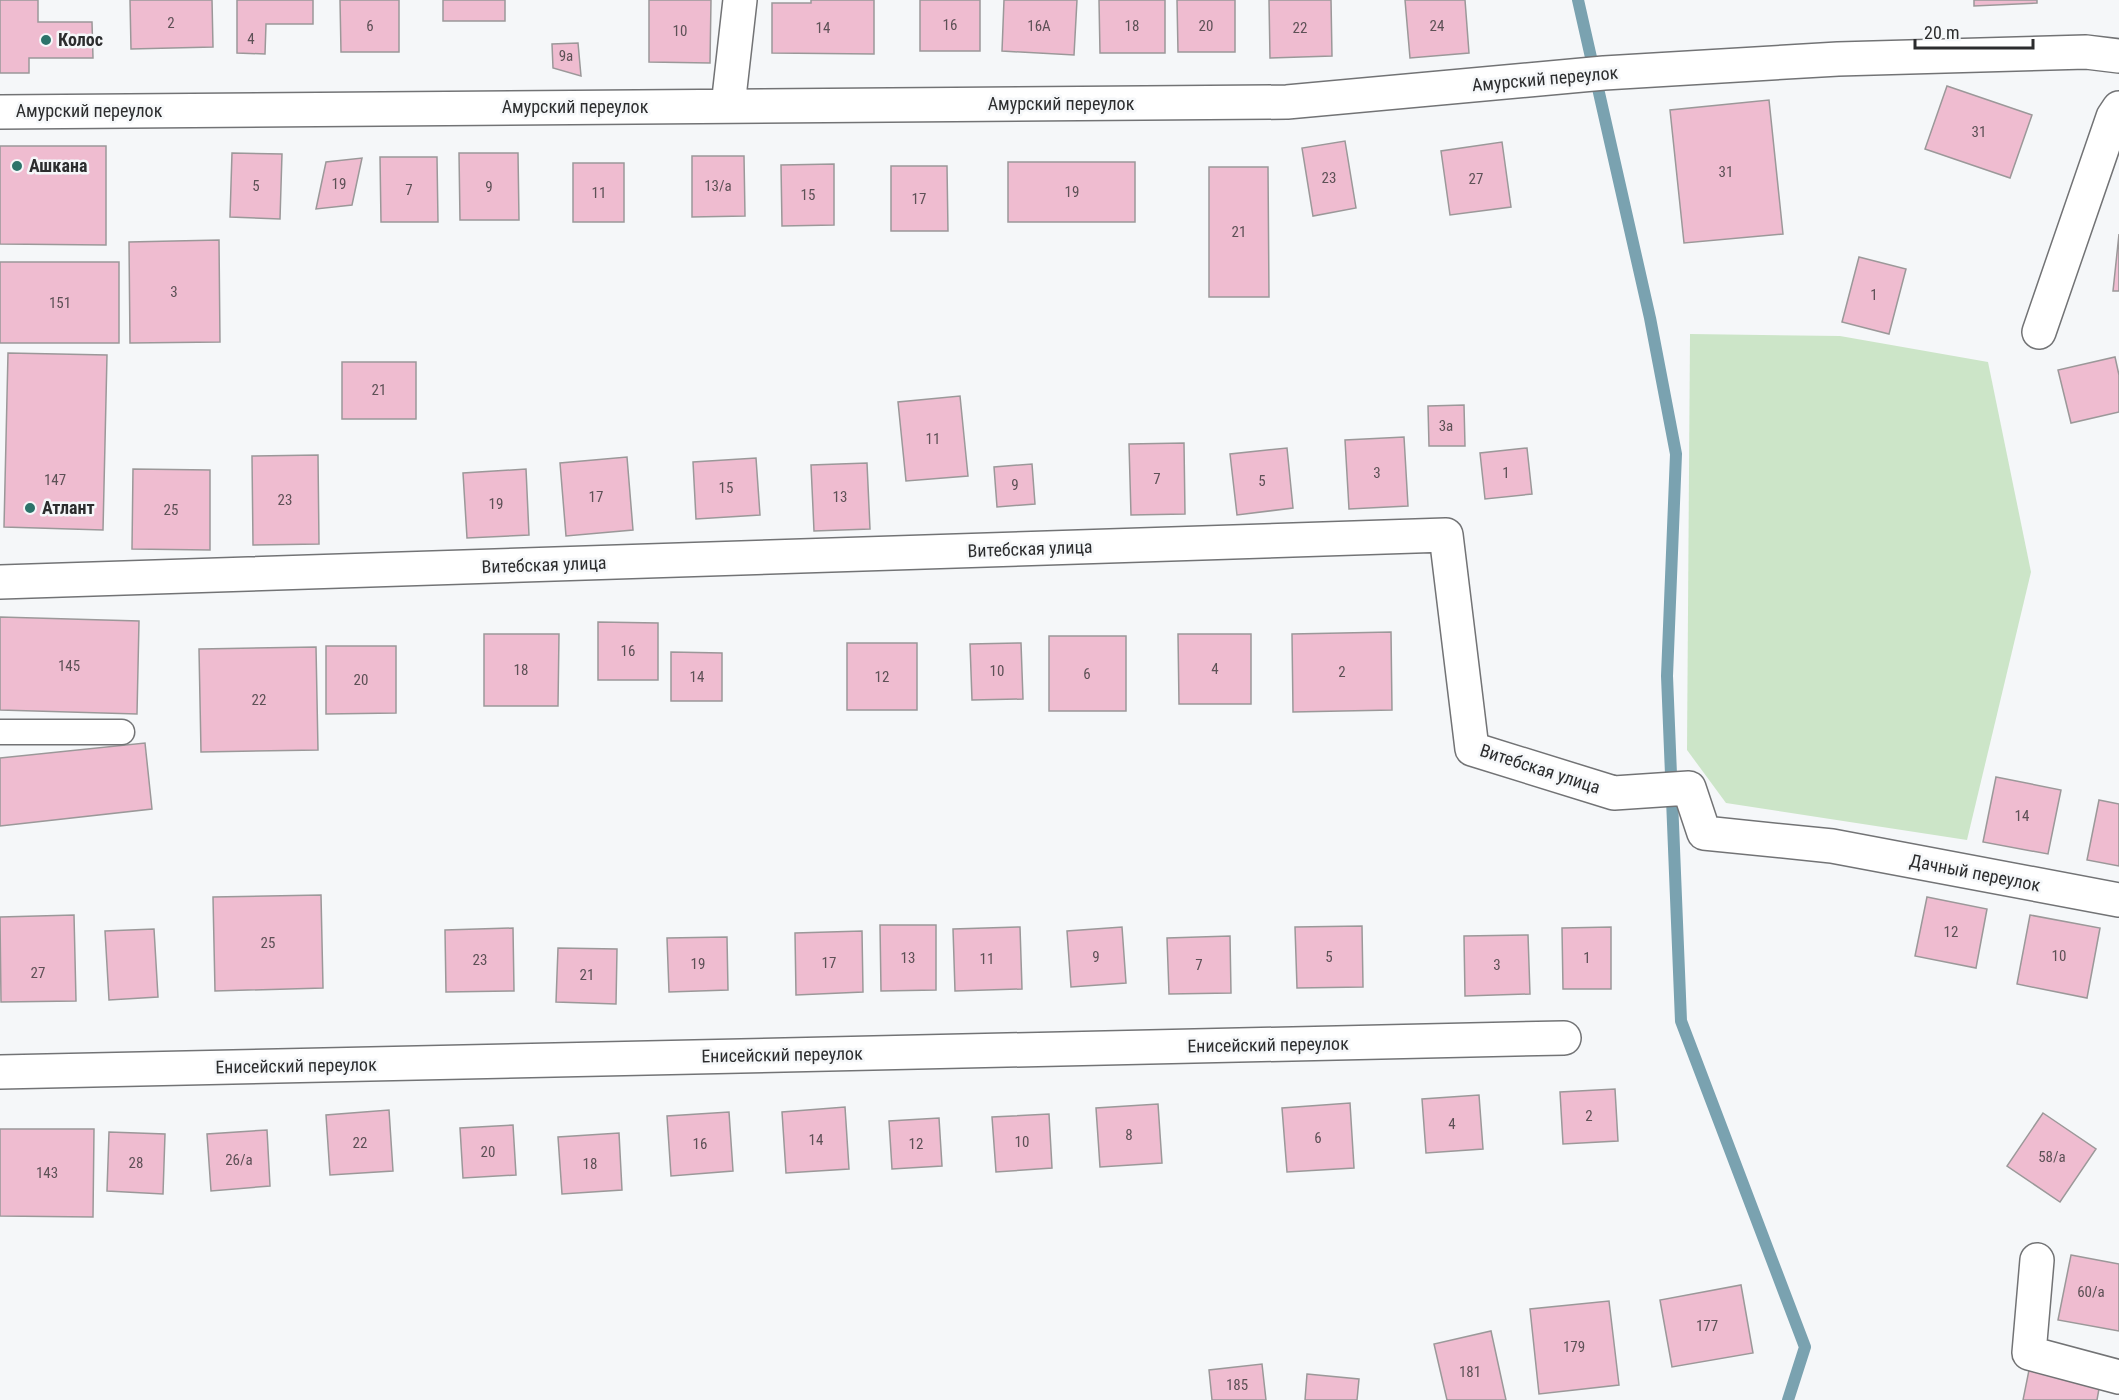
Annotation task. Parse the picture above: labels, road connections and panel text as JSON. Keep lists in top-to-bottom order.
{
  "streets": {
    "street": [
      "Амурский переулок",
      "Витебская улица",
      "Дачный переулок",
      "Енисейский переулок"
    ]
  },
  "crossings": [
    ["Витебская улица", "Дачный переулок"]
  ],
  "places": ["Колос", "Ашкана", "Атлант"],
  "house_numbers": [
    "2",
    "16",
    "6",
    "16А",
    "18",
    "20",
    "24",
    "14",
    "22",
    "10",
    "4",
    "9а",
    "31",
    "31",
    "23",
    "27",
    "19",
    "5",
    "13/а",
    "9",
    "7",
    "19",
    "11",
    "15",
    "17",
    "21",
    "3",
    "1",
    "151",
    "21",
    "3а",
    "11",
    "3",
    "1",
    "7",
    "147",
    "5",
    "9",
    "15",
    "17",
    "13",
    "23",
    "19",
    "25",
    "16",
    "145",
    "4",
    "18",
    "10",
    "2",
    "6",
    "14",
    "12",
    "20",
    "22",
    "14",
    "12",
    "25",
    "10",
    "9",
    "5",
    "13",
    "1",
    "11",
    "23",
    "17",
    "19",
    "7",
    "3",
    "27",
    "21",
    "2",
    "4",
    "8",
    "6",
    "14",
    "10",
    "22",
    "16",
    "12",
    "20",
    "58/а",
    "26/а",
    "28",
    "18",
    "143",
    "60/а",
    "177",
    "179",
    "181",
    "185"
  ],
  "scale_bar": "20 m"
}
